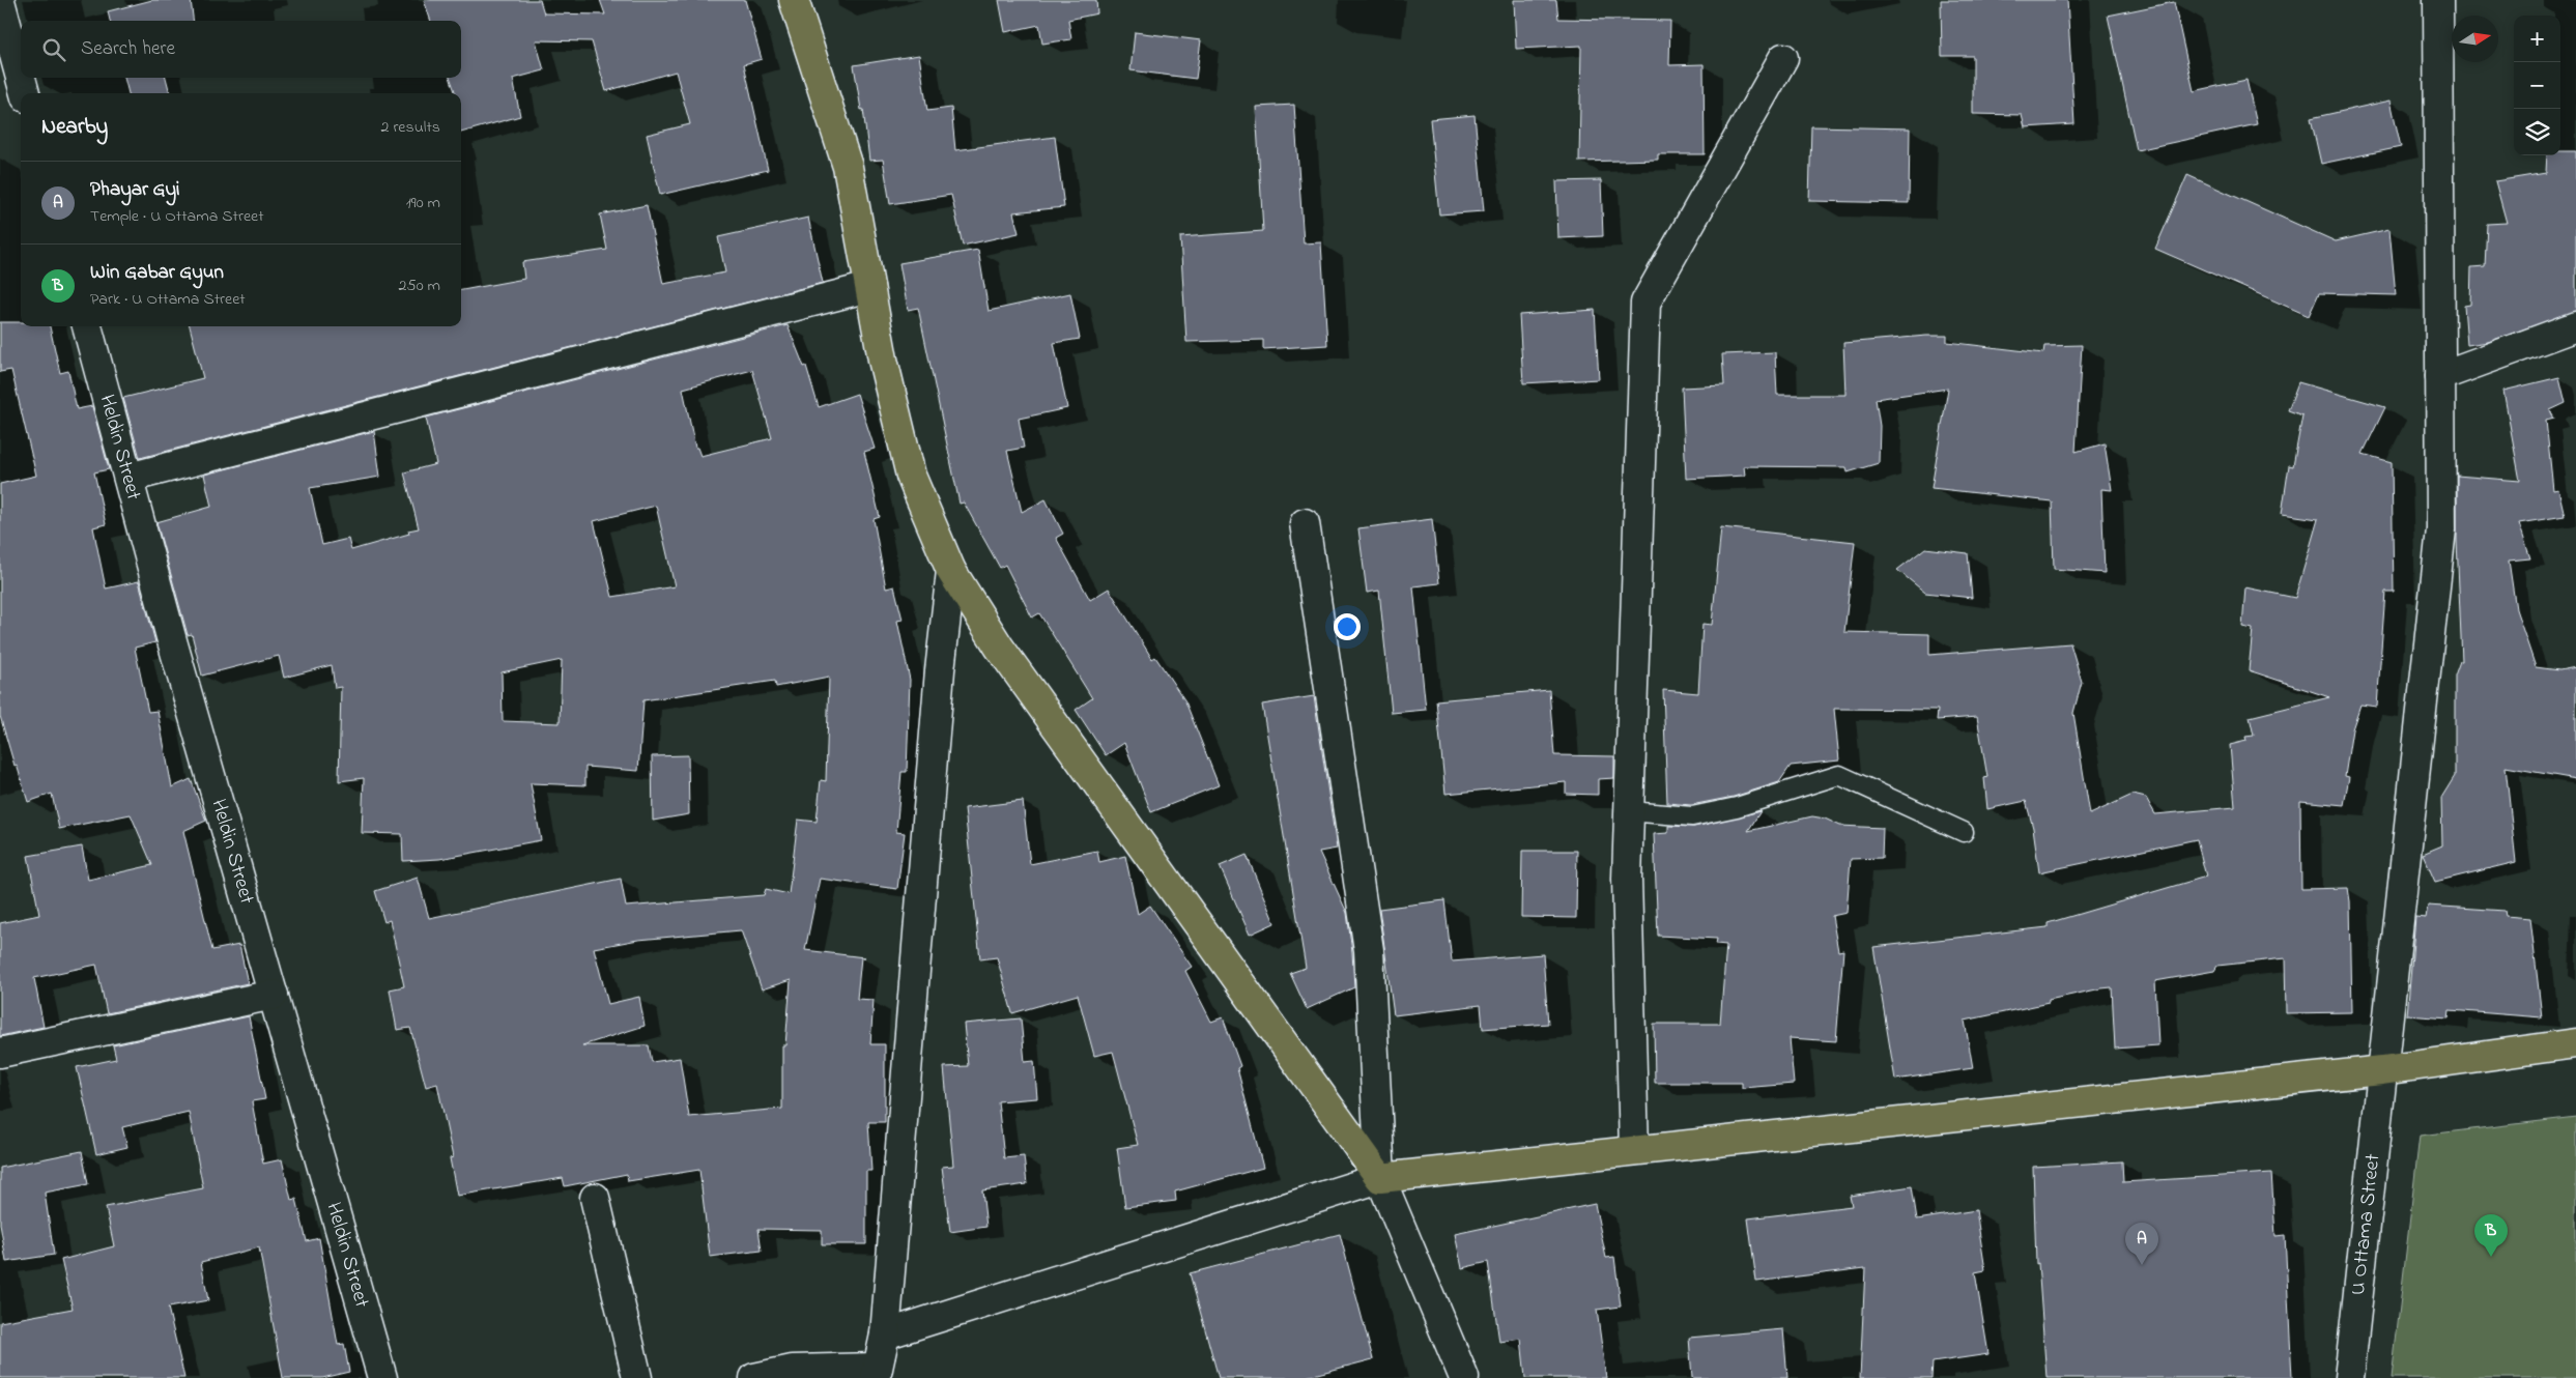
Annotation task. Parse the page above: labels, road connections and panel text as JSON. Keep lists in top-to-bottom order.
{
  "streets": {
    "street": ["Heldin Street", "U Ottama Street"]
  },
  "north": "right",
  "page": {
    "map_buttons": ["+", "−"],
    "search": "Search here",
    "heading": ["Nearby", "2 results"],
    "list": [
      {
        "mark": "A",
        "name": "Phayar Gyi",
        "note": "Temple · U Ottama Street",
        "value": "190 m"
      },
      {
        "mark": "B",
        "name": "Win Gabar Gyun",
        "note": "Park · U Ottama Street",
        "value": "250 m"
      }
    ],
    "pins": ["B", "A"]
  }
}
